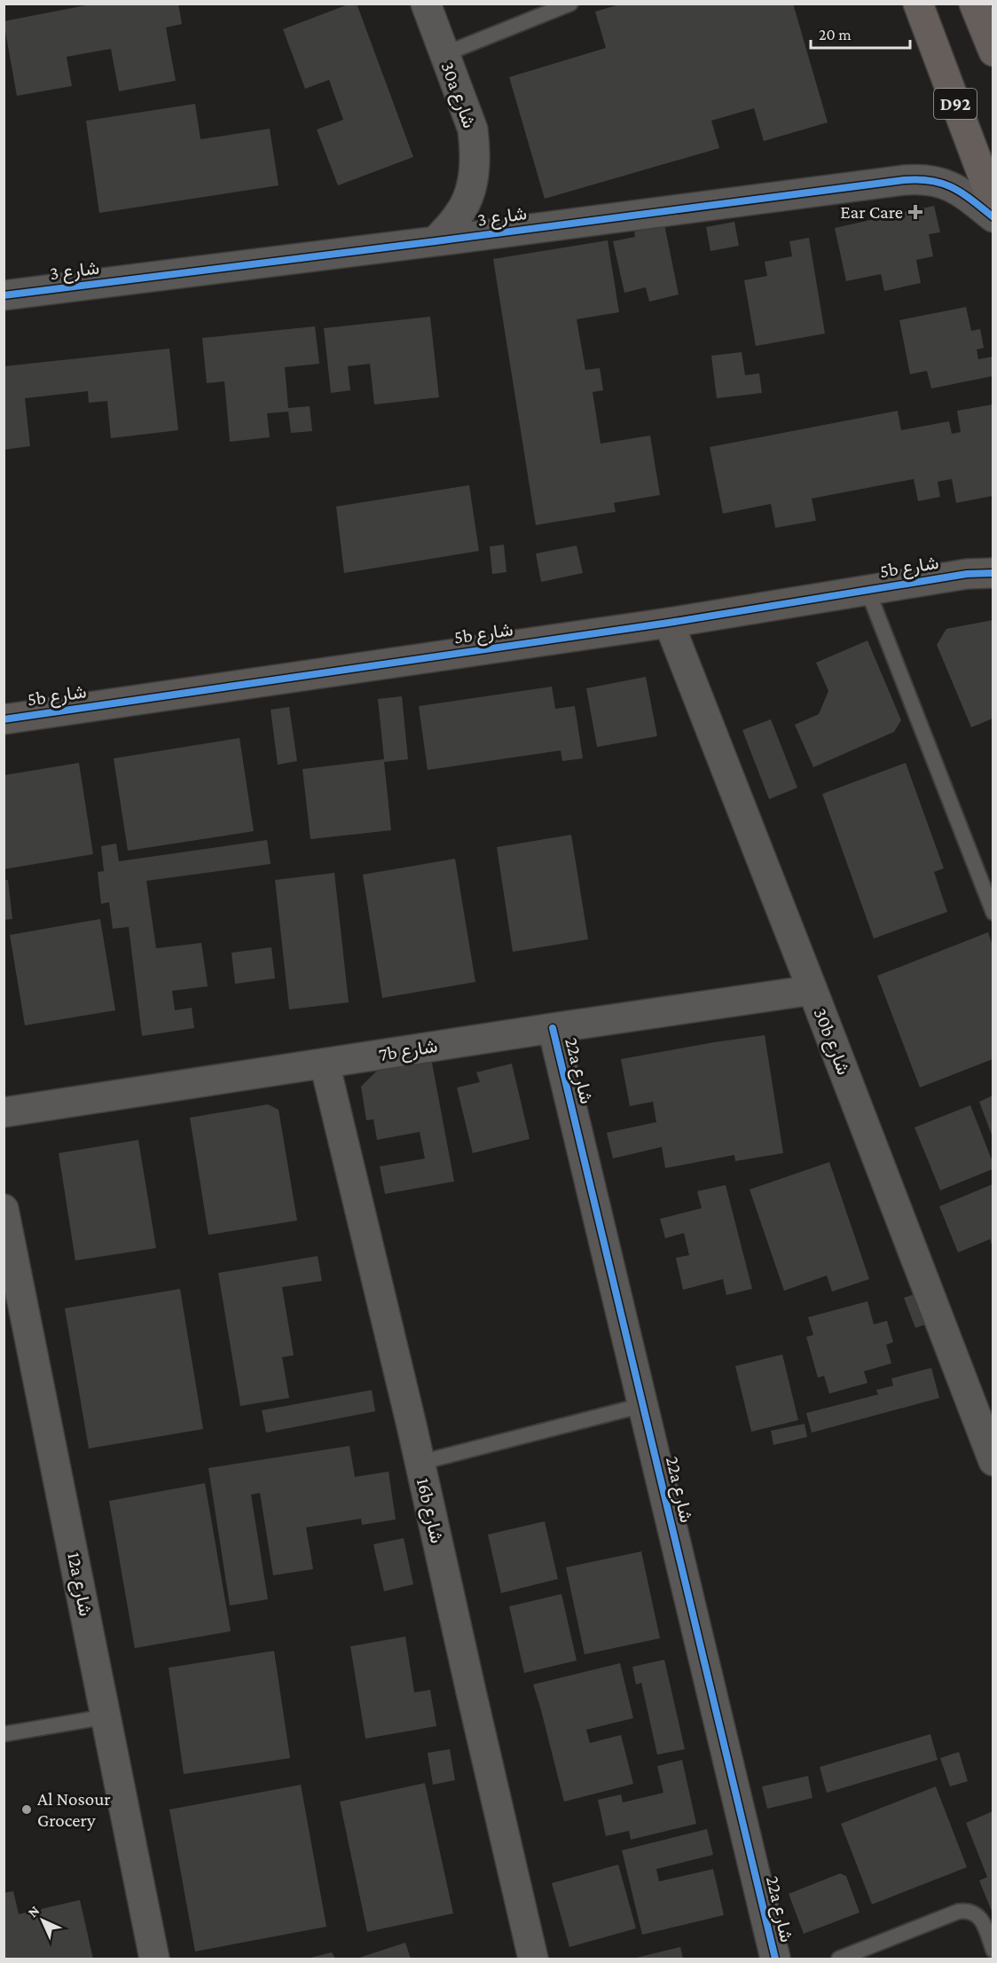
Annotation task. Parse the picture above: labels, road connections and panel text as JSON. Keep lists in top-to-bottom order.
{
  "streets": {
    "main road": ["D92"],
    "street": [
      "30a شارع",
      "شارع 3",
      "5b شارع",
      "30b شارع",
      "7b شارع",
      "22a شارع",
      "16b شارع",
      "12a شارع"
    ]
  },
  "crossings": [
    ["30a شارع", "شارع 3"],
    ["5b شارع", "30b شارع"],
    ["30b شارع", "7b شارع"],
    ["7b شارع", "22a شارع"],
    ["7b شارع", "16b شارع"]
  ],
  "places": {
    "health": ["Ear Care"],
    "other": ["Al Nosour Grocery"]
  },
  "scale_bar": "20 m",
  "north": "top left"
}
